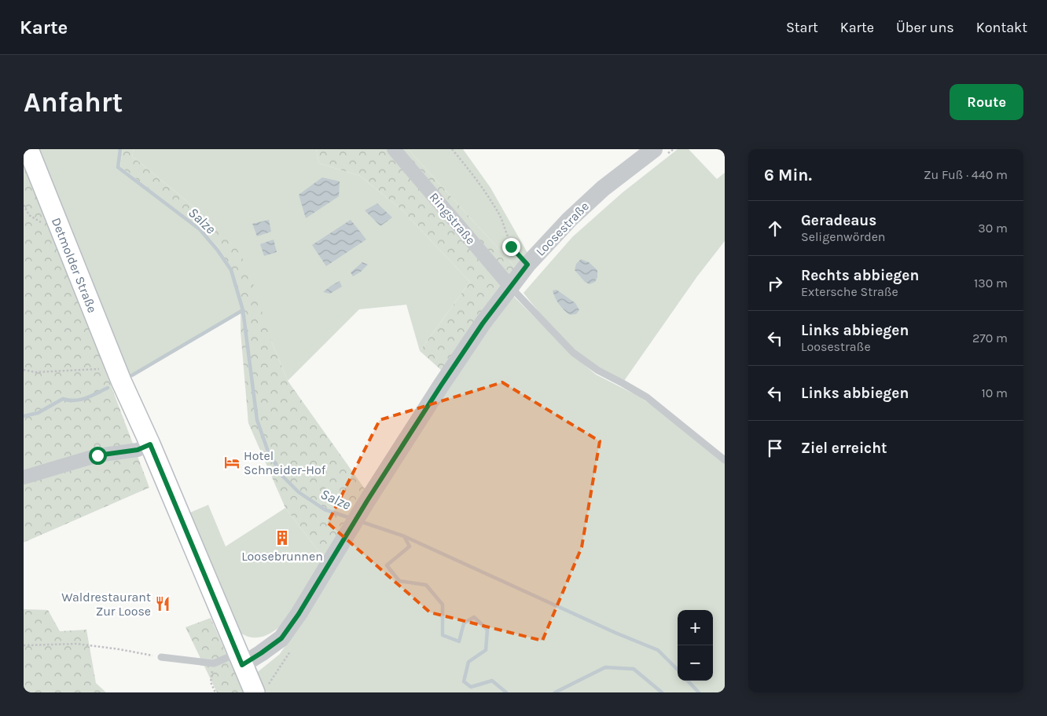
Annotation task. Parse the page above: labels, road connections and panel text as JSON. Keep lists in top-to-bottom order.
{
  "streets": {
    "main road": ["Detmolder Straße"],
    "street": ["Ringstraße", "Loosestraße"]
  },
  "crossings": [
    ["Ringstraße", "Loosestraße"],
    ["Loosestraße", "Detmolder Straße"]
  ],
  "water": ["Salze"],
  "places": {
    "hotel": ["Hotel Schneider-Hof"],
    "building": ["Loosebrunnen"],
    "restaurant": ["Waldrestaurant Zur Loose"]
  },
  "page": {
    "header": "Karte",
    "nav": [
      "Start",
      "Karte",
      "Über uns",
      "Kontakt"
    ],
    "buttons": "Route",
    "title": "Anfahrt",
    "heading": ["6 Min.", "Zu Fuß · 440 m"],
    "list": [
      ["Geradeaus", "Seligenwörden", "30 m"],
      ["Rechts abbiegen", "Extersche Straße", "130 m"],
      ["Links abbiegen", "Loosestraße", "270 m"],
      ["Links abbiegen", "10 m"],
      "Ziel erreicht"
    ],
    "map_buttons": ["+", "−"]
  }
}
